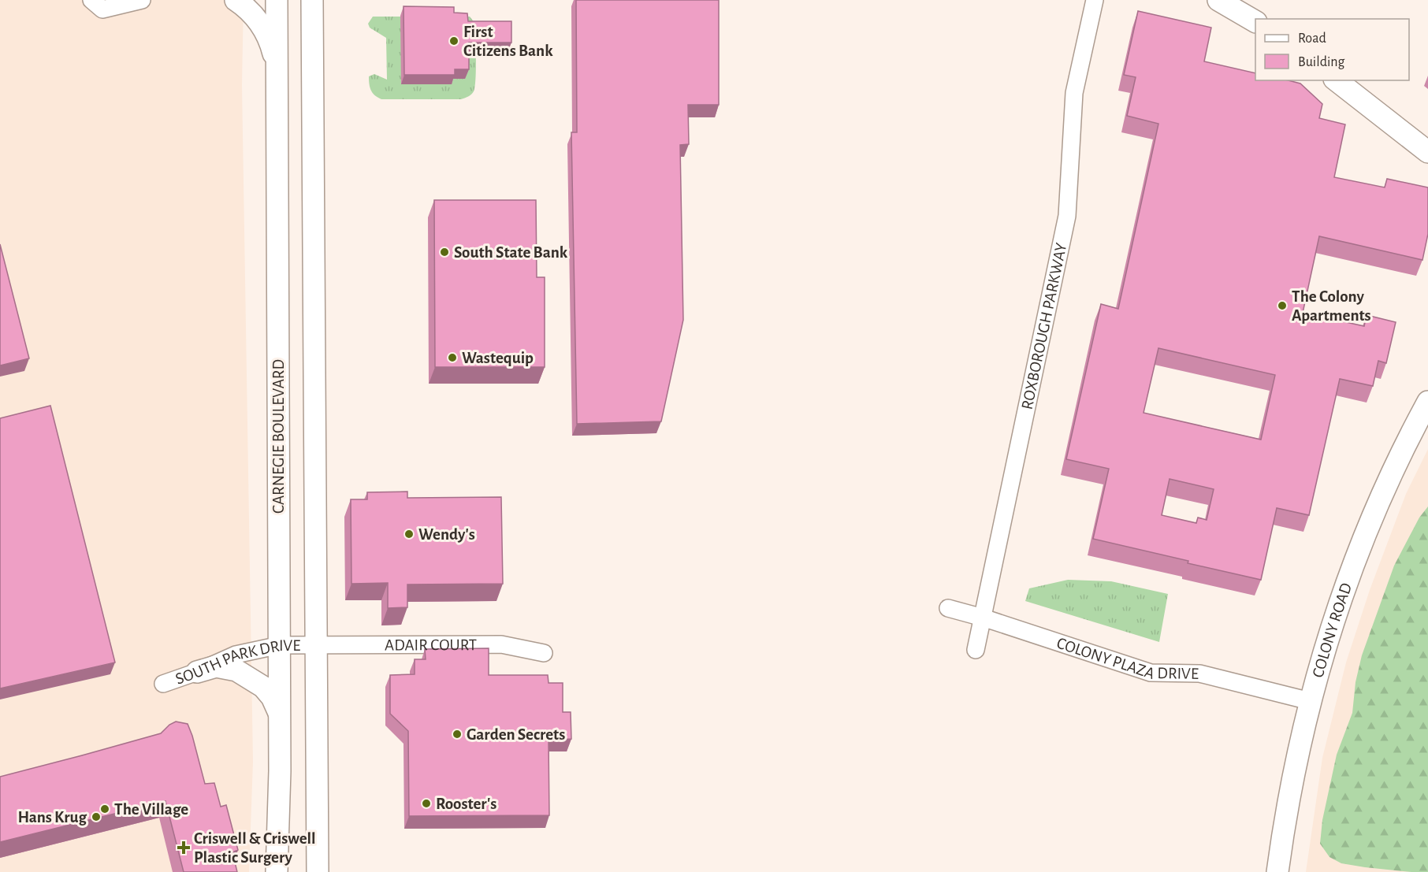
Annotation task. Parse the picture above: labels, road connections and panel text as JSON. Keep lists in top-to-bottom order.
{
  "streets": {
    "street": [
      "ROXBOROUGH PARKWAY",
      "CARNEGIE BOULEVARD",
      "COLONY ROAD",
      "ADAIR COURT",
      "COLONY PLAZA DRIVE",
      "SOUTH PARK DRIVE"
    ]
  },
  "crossings": [
    ["ROXBOROUGH PARKWAY", "COLONY PLAZA DRIVE"],
    ["CARNEGIE BOULEVARD", "SOUTH PARK DRIVE"],
    ["COLONY ROAD", "COLONY PLAZA DRIVE"],
    ["ADAIR COURT", "SOUTH PARK DRIVE"]
  ],
  "places": {
    "other": [
      "First Citizens Bank",
      "South State Bank",
      "The Colony Apartments",
      "Wastequip",
      "Wendy's",
      "Garden Secrets",
      "Rooster's",
      "The Village",
      "Hans Krug"
    ],
    "health": ["Criswell & Criswell Plastic Surgery"]
  },
  "legend": ["Road", "Building"]
}
